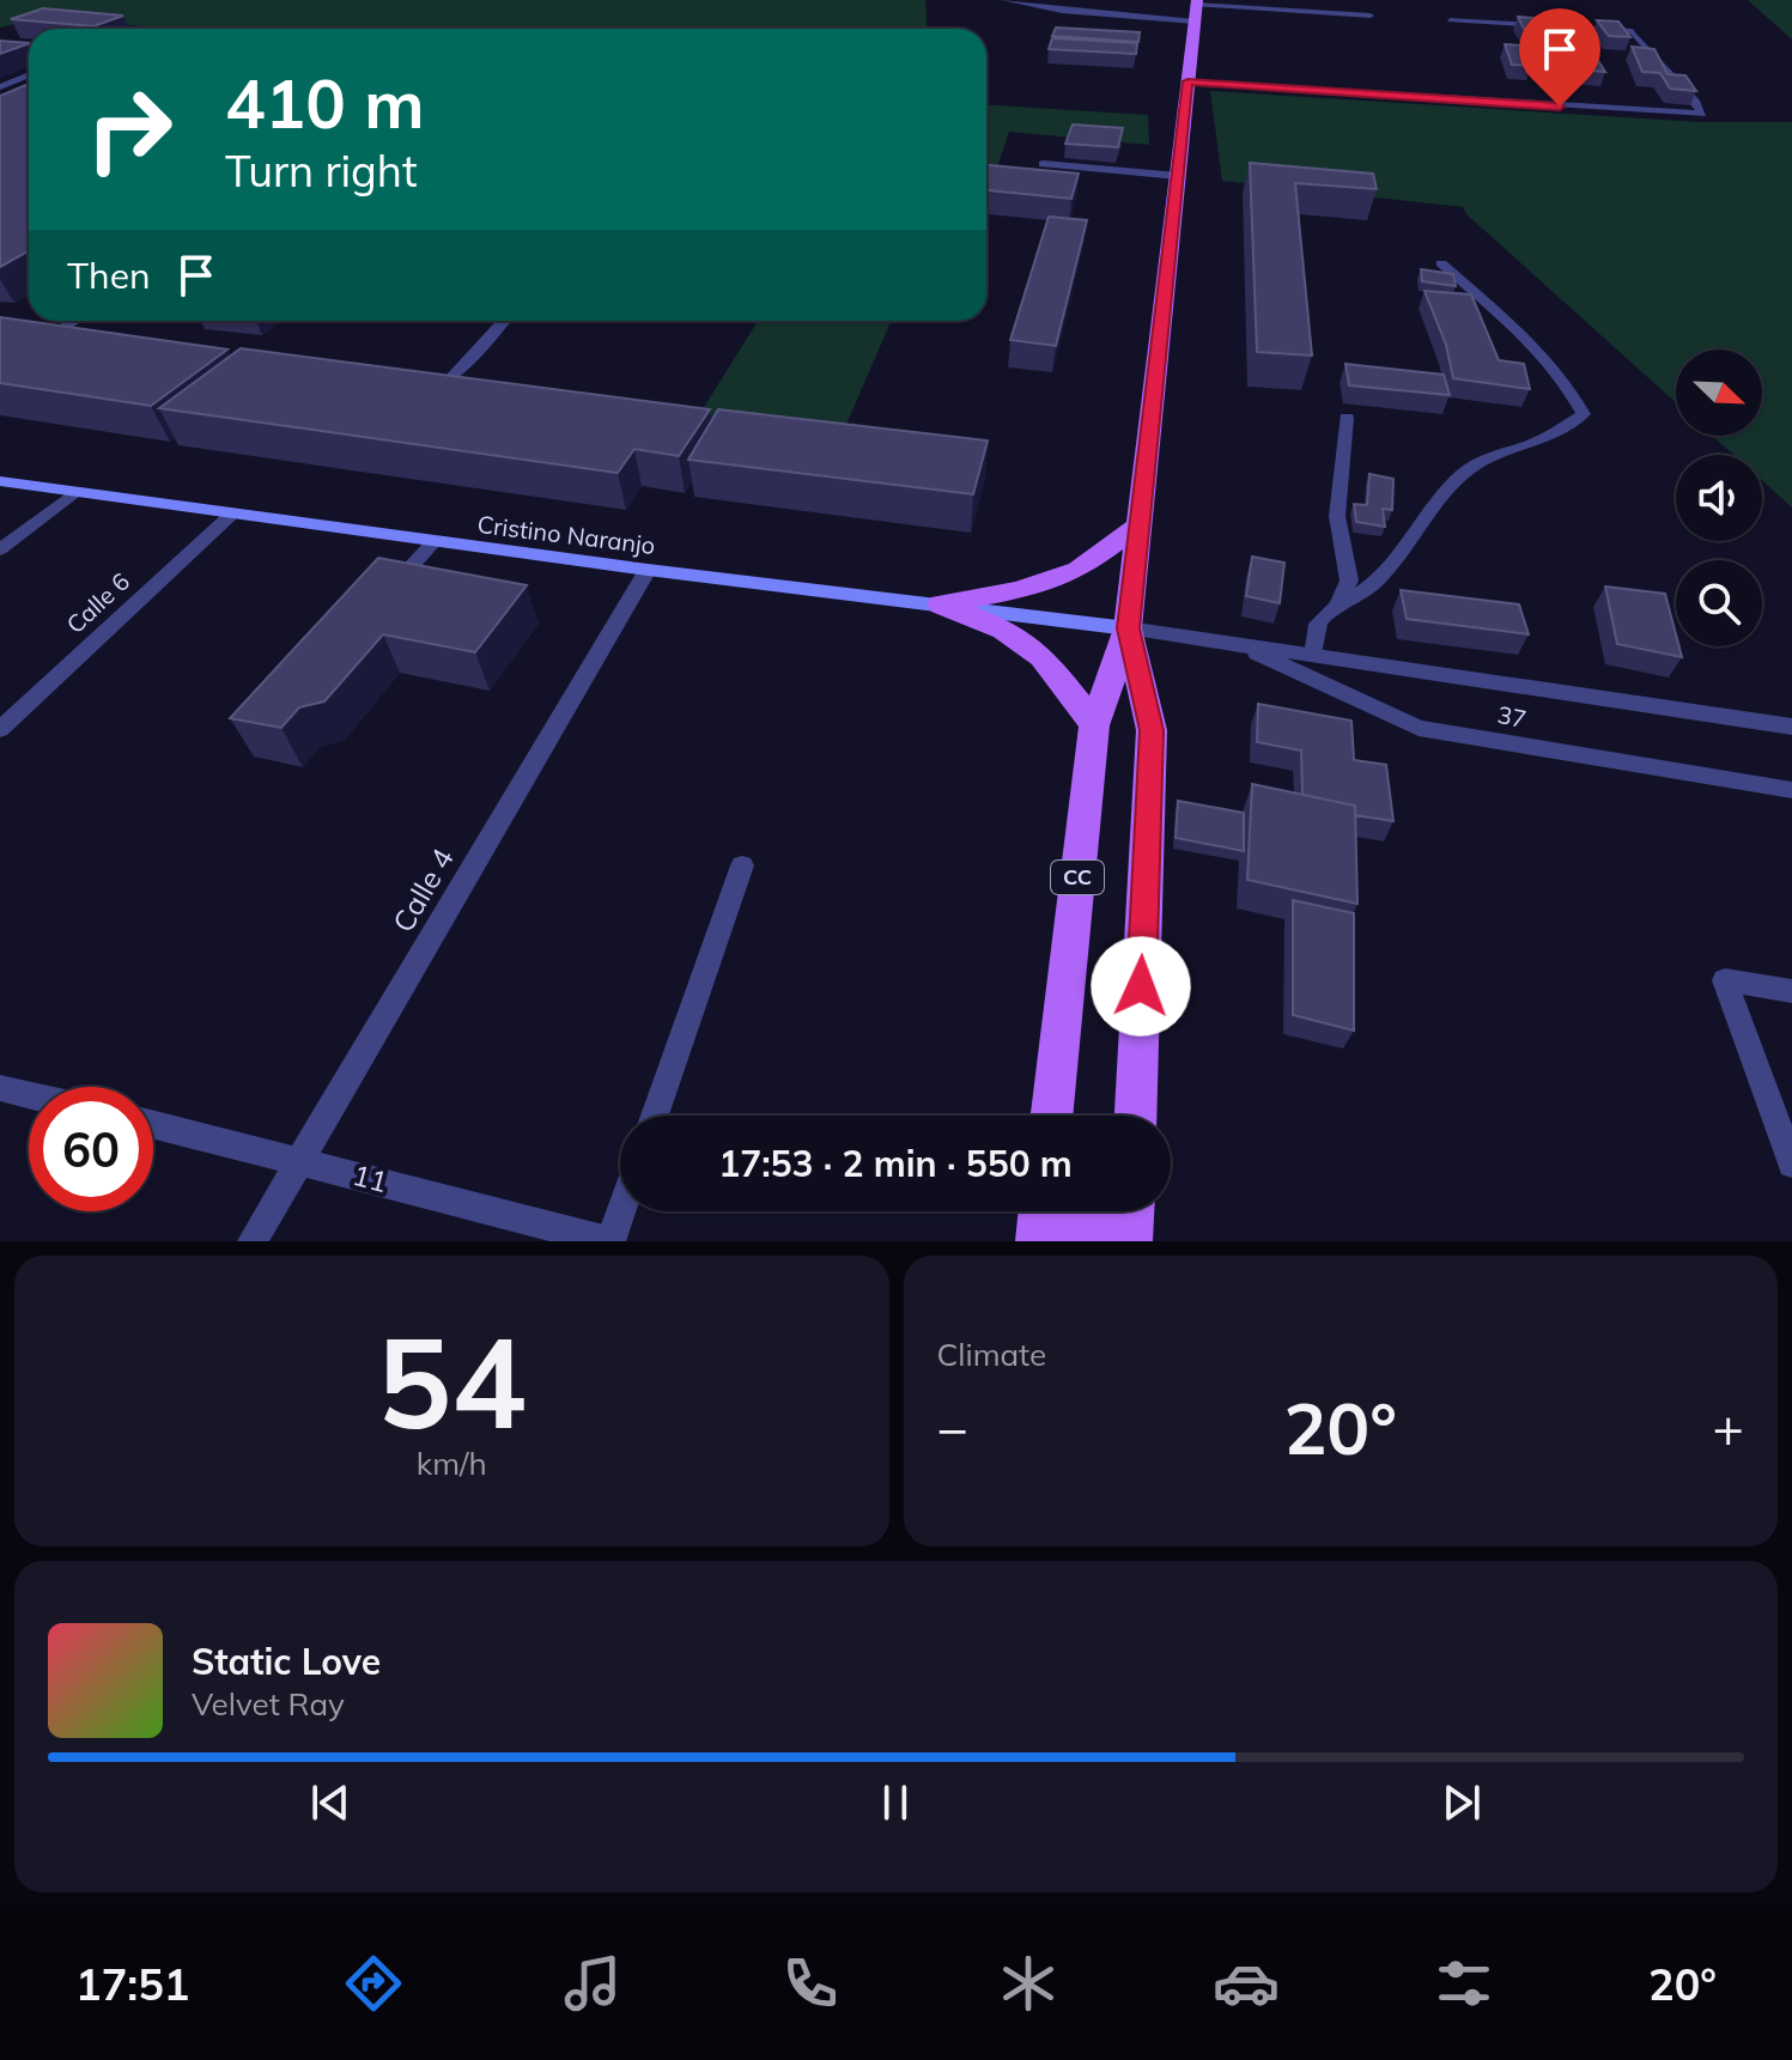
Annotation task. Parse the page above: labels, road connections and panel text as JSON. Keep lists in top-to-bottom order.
{
  "streets": {
    "main road": ["CC"],
    "street": [
      "Cristino Naranjo",
      "Calle 6",
      "37",
      "Calle 4",
      "11"
    ]
  },
  "crossings": [
    ["Cristino Naranjo", "Calle 6"],
    ["Cristino Naranjo", "37"],
    ["Cristino Naranjo", "CC"],
    ["Cristino Naranjo", "Calle 4"],
    ["37", "CC"],
    ["Calle 4", "11"]
  ],
  "north": "bottom right",
  "page": {
    "turn": ["410 m", "Turn right"],
    "then": "Then",
    "limit": "60",
    "trip": "17:53 · 2 min · 550 m",
    "tile": [
      ["54", "km/h"],
      "Climate"
    ],
    "heat": ["−", "20°", "+"],
    "song": ["Static Love", "Velvet Ray"],
    "tabs": ["17:51", "20°"]
  }
}
